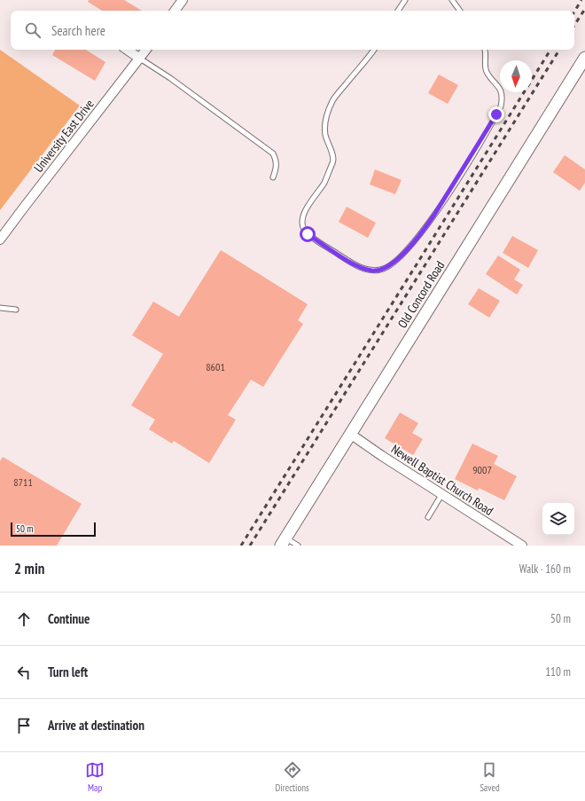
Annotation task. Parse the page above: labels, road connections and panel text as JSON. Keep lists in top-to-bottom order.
{
  "streets": {
    "street": ["University East Drive", "Old Concord Road", "Newell Baptist Church Road"]
  },
  "crossings": [
    ["Old Concord Road", "Newell Baptist Church Road"]
  ],
  "house_numbers": ["8601", "9007", "8711"],
  "scale_bar": "50 m",
  "north": "bottom",
  "page": {
    "search": "Search here",
    "scale": "50 m",
    "heading": ["2 min", "Walk · 160 m"],
    "list": [
      ["Continue", "50 m"],
      ["Turn left", "110 m"],
      "Arrive at destination"
    ],
    "nav": ["Map", "Directions", "Saved"]
  }
}
